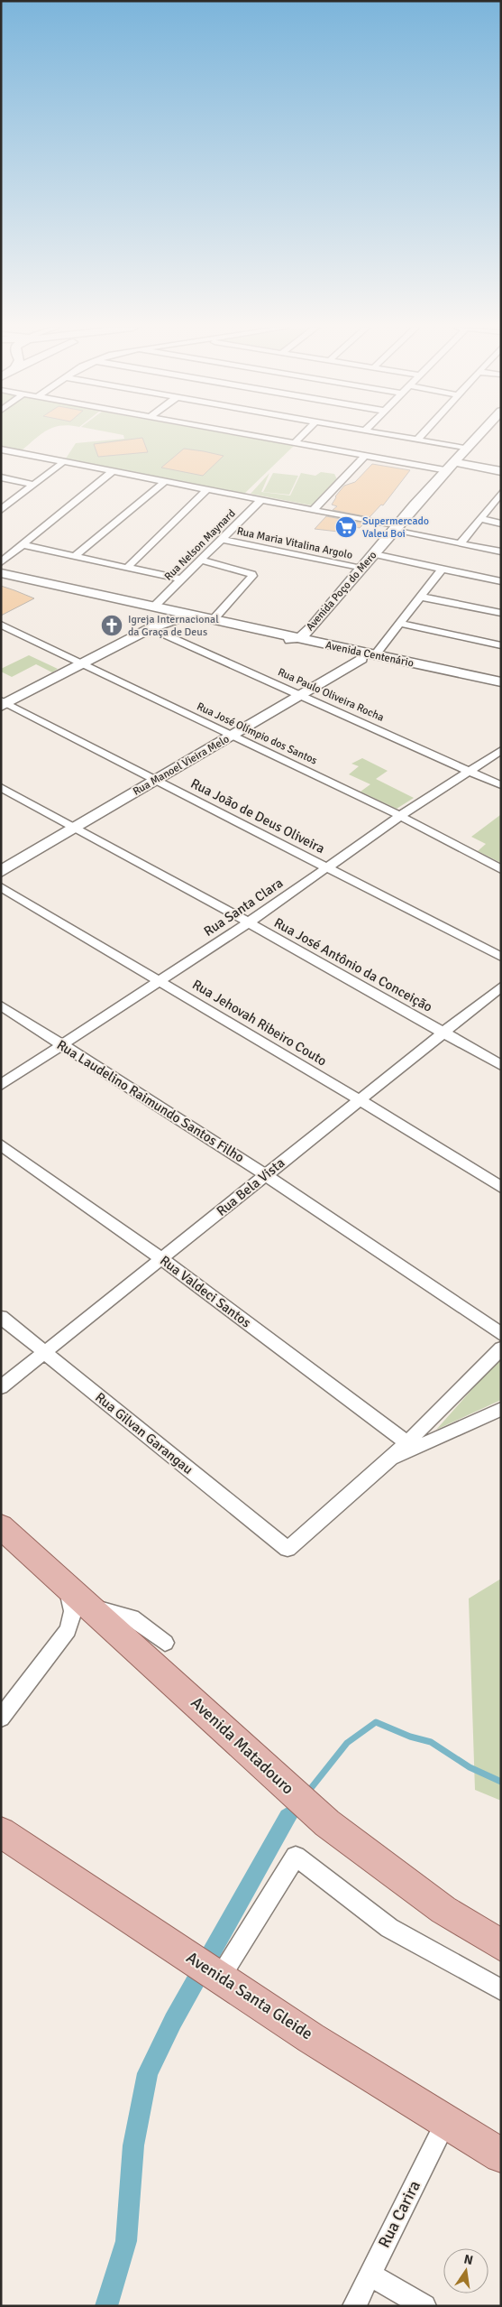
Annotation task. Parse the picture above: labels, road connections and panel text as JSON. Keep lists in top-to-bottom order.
{
  "streets": {
    "main road": [
      "Avenida Poço do Mero",
      "Avenida Centenário",
      "Rua Manoel Vieira Melo",
      "Avenida Matadouro",
      "Avenida Santa Gleide"
    ],
    "street": [
      "Rua Maria Vitalina Argolo",
      "Rua Nelson Maynard",
      "Rua Paulo Oliveira Rocha",
      "Rua José Olímpio dos Santos",
      "Rua João de Deus Oliveira",
      "Rua Santa Clara",
      "Rua José Antônio da Conceição",
      "Rua Jehovah Ribeiro Couto",
      "Rua Laudelino Raimundo Santos Filho",
      "Rua Bela Vista",
      "Rua Valdeci Santos",
      "Rua Gilvan Garangau",
      "Rua Carira"
    ]
  },
  "crossings": [
    ["Rua Maria Vitalina Argolo", "Rua Nelson Maynard"],
    ["Rua Maria Vitalina Argolo", "Avenida Poço do Mero"],
    ["Rua Nelson Maynard", "Avenida Centenário"],
    ["Avenida Poço do Mero", "Avenida Centenário"],
    ["Avenida Centenário", "Rua Manoel Vieira Melo"],
    ["Rua Paulo Oliveira Rocha", "Rua Manoel Vieira Melo"],
    ["Rua Paulo Oliveira Rocha", "Rua Santa Clara"],
    ["Rua José Olímpio dos Santos", "Rua Manoel Vieira Melo"],
    ["Rua José Olímpio dos Santos", "Rua Santa Clara"],
    ["Rua Manoel Vieira Melo", "Rua João de Deus Oliveira"],
    ["Rua Manoel Vieira Melo", "Rua José Antônio da Conceição"],
    ["Rua João de Deus Oliveira", "Rua Santa Clara"],
    ["Rua Santa Clara", "Rua José Antônio da Conceição"],
    ["Rua Santa Clara", "Rua Jehovah Ribeiro Couto"],
    ["Rua Santa Clara", "Rua Laudelino Raimundo Santos Filho"],
    ["Rua José Antônio da Conceição", "Rua Bela Vista"],
    ["Rua Jehovah Ribeiro Couto", "Rua Bela Vista"],
    ["Rua Laudelino Raimundo Santos Filho", "Rua Bela Vista"],
    ["Rua Bela Vista", "Rua Valdeci Santos"],
    ["Rua Bela Vista", "Rua Gilvan Garangau"],
    ["Avenida Santa Gleide", "Rua Carira"]
  ],
  "places": {
    "supermarket": ["Supermercado Valeu Boi"],
    "church": ["Igreja Internacional da Graça de Deus"]
  },
  "north": "top"
}
